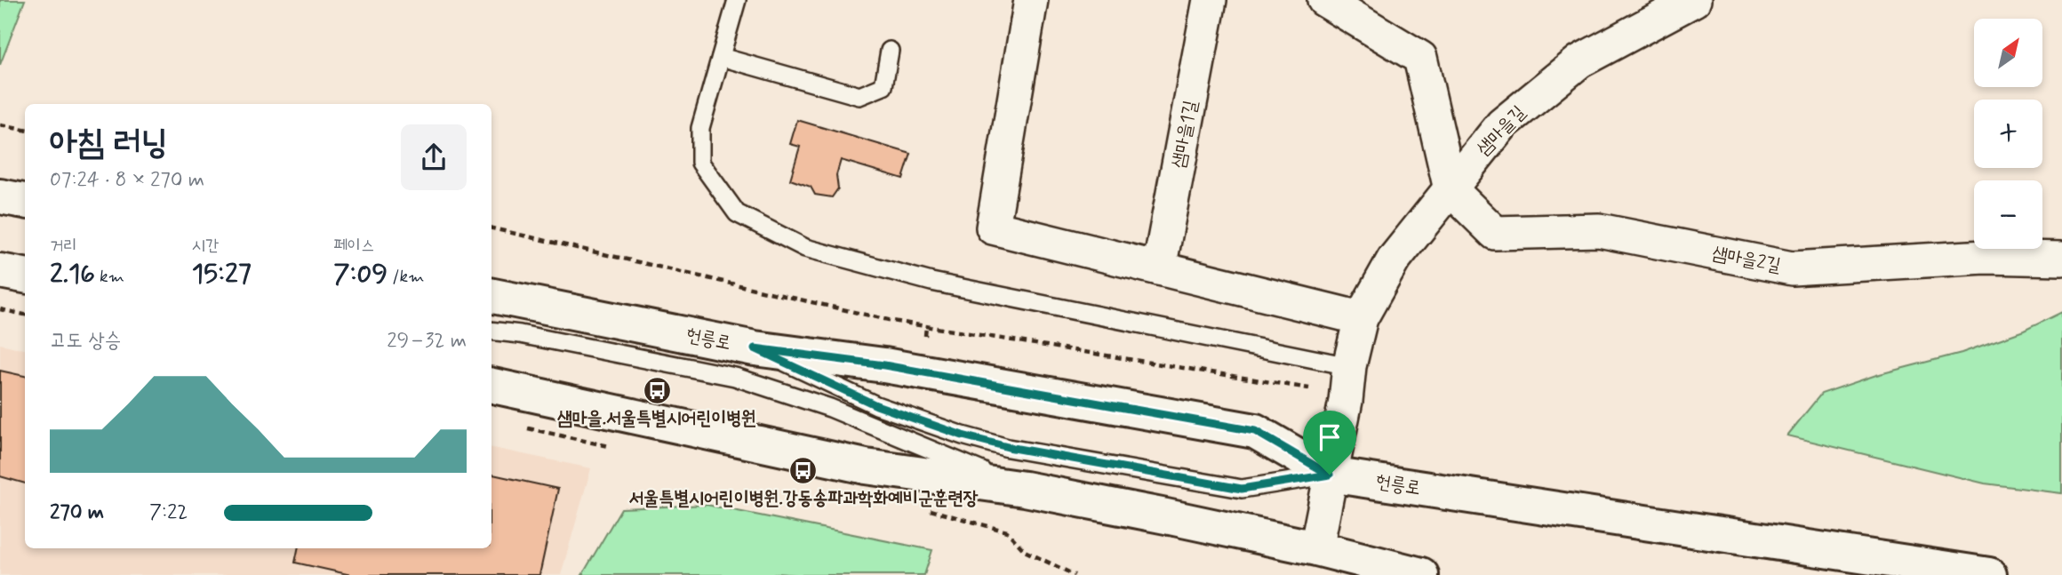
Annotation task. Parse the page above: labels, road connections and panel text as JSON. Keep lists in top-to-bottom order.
{
  "streets": {
    "main road": ["헌릉로"],
    "street": ["샘마을길", "샘마을1길", "샘마을2길"]
  },
  "crossings": [
    ["샘마을길", "샘마을2길"],
    ["샘마을길", "헌릉로"]
  ],
  "places": {
    "bus stop": ["샘마을.서울특별시어린이병원", "서울특별시어린이병원.강동송파과학화예비군훈련장"]
  },
  "north": "top right",
  "page": {
    "map_buttons": ["+", "−"],
    "heading": ["아침 러닝", "07:24 · 8 × 270 m"],
    "stats": [
      ["거리", "2.16 km"],
      ["시간", "15:27"],
      ["페이스", "7:09 /km"]
    ],
    "chart": ["고도 상승", "29–32 m"],
    "list": [
      {
        "name": "270 m",
        "note": "7:22"
      }
    ]
  }
}
